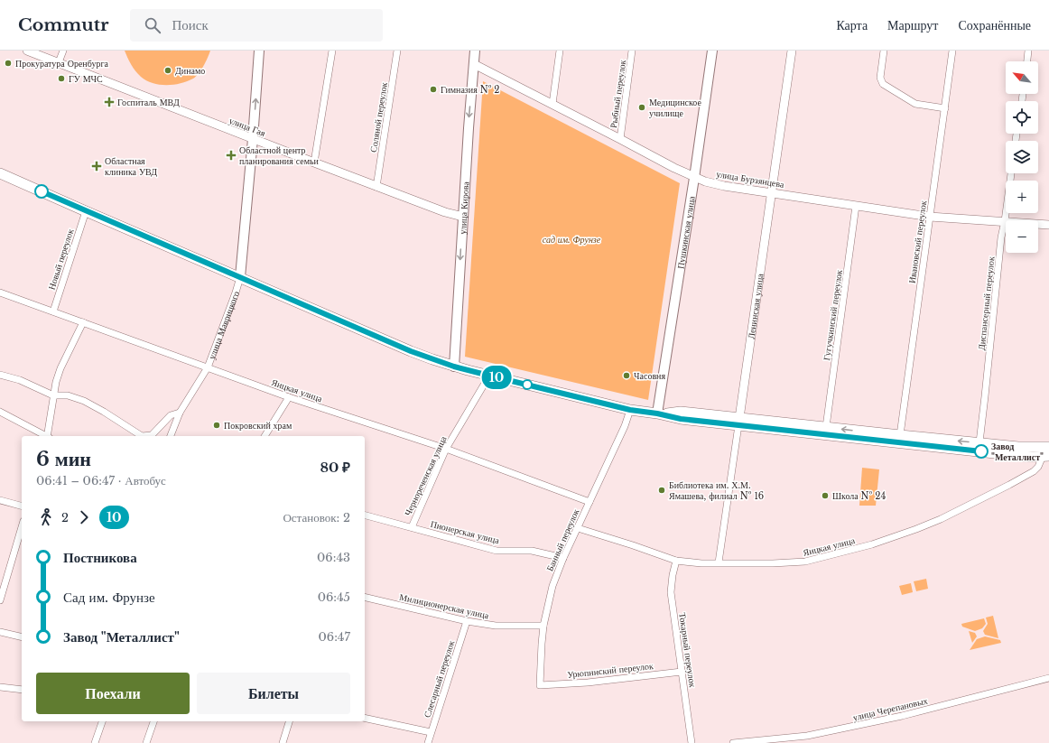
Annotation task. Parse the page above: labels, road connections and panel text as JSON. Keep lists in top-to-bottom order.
{
  "streets": {
    "main road": ["улица Кирова", "Пушкинская улица", "улица Маврицкого"],
    "street": [
      "Рыбный переулок",
      "Соляной переулок",
      "улица Гая",
      "улица Бурзянцева",
      "Ивановский переулок",
      "Новый переулок",
      "Диспансерный переулок",
      "Ленинская улица",
      "Гугучкинский переулок",
      "Яицкая улица",
      "Чернореченская улица",
      "Пионерская улица",
      "Банный переулок",
      "Милиционерская улица",
      "Токарный переулок",
      "Урюпинский переулок",
      "Слесарный переулок",
      "улица Черепановых"
    ]
  },
  "crossings": [
    ["Рыбный переулок", "улица Бурзянцева"],
    ["Соляной переулок", "улица Гая"],
    ["улица Гая", "улица Кирова"],
    ["улица Гая", "улица Маврицкого"],
    ["улица Бурзянцева", "улица Кирова"],
    ["улица Бурзянцева", "Пушкинская улица"],
    ["улица Бурзянцева", "Ивановский переулок"],
    ["улица Бурзянцева", "Диспансерный переулок"],
    ["улица Бурзянцева", "Ленинская улица"],
    ["улица Бурзянцева", "Гугучкинский переулок"],
    ["Новый переулок", "Яицкая улица"],
    ["Ленинская улица", "Яицкая улица"],
    ["улица Маврицкого", "Яицкая улица"],
    ["Яицкая улица", "Чернореченская улица"],
    ["Яицкая улица", "Банный переулок"],
    ["Яицкая улица", "Токарный переулок"],
    ["Чернореченская улица", "Пионерская улица"],
    ["Пионерская улица", "Банный переулок"],
    ["Банный переулок", "Милиционерская улица"],
    ["Банный переулок", "Урюпинский переулок"],
    ["Милиционерская улица", "Слесарный переулок"],
    ["Токарный переулок", "Урюпинский переулок"]
  ],
  "one_way": ["улица Кирова"],
  "parks": ["сад им. Фрунзе"],
  "places": {
    "other": [
      "Прокуратура Оренбурга",
      "Динамо",
      "ГУ МЧС",
      "Гимназия № 2",
      "Медицинское училище",
      "Часовня",
      "Покровский храм",
      "Завод \"Металлист\"",
      "Библиотека им. Х.М. Ямашева, филиал № 16",
      "Школа № 24"
    ],
    "health": ["Госпиталь МВД", "Областной центр планирования семьи", "Областная клиника УВД"]
  },
  "lines": ["bus line 10"],
  "north": "top left",
  "page": {
    "header": "Commutr",
    "search": "Поиск",
    "nav": ["Карта", "Маршрут", "Сохранённые"],
    "on_map": "10",
    "map_buttons": ["+", "−"],
    "heading": ["6 мин", "06:41 – 06:47 · Автобус", "80 ₽"],
    "legs": ["2", "10", "Остановок: 2"],
    "list": [
      {
        "name": "Постникова",
        "value": "06:43"
      },
      {
        "name": "Сад им. Фрунзе",
        "value": "06:45"
      },
      {
        "name": "Завод \"Металлист\"",
        "value": "06:47"
      }
    ],
    "buttons": ["Поехали", "Билеты"]
  }
}
